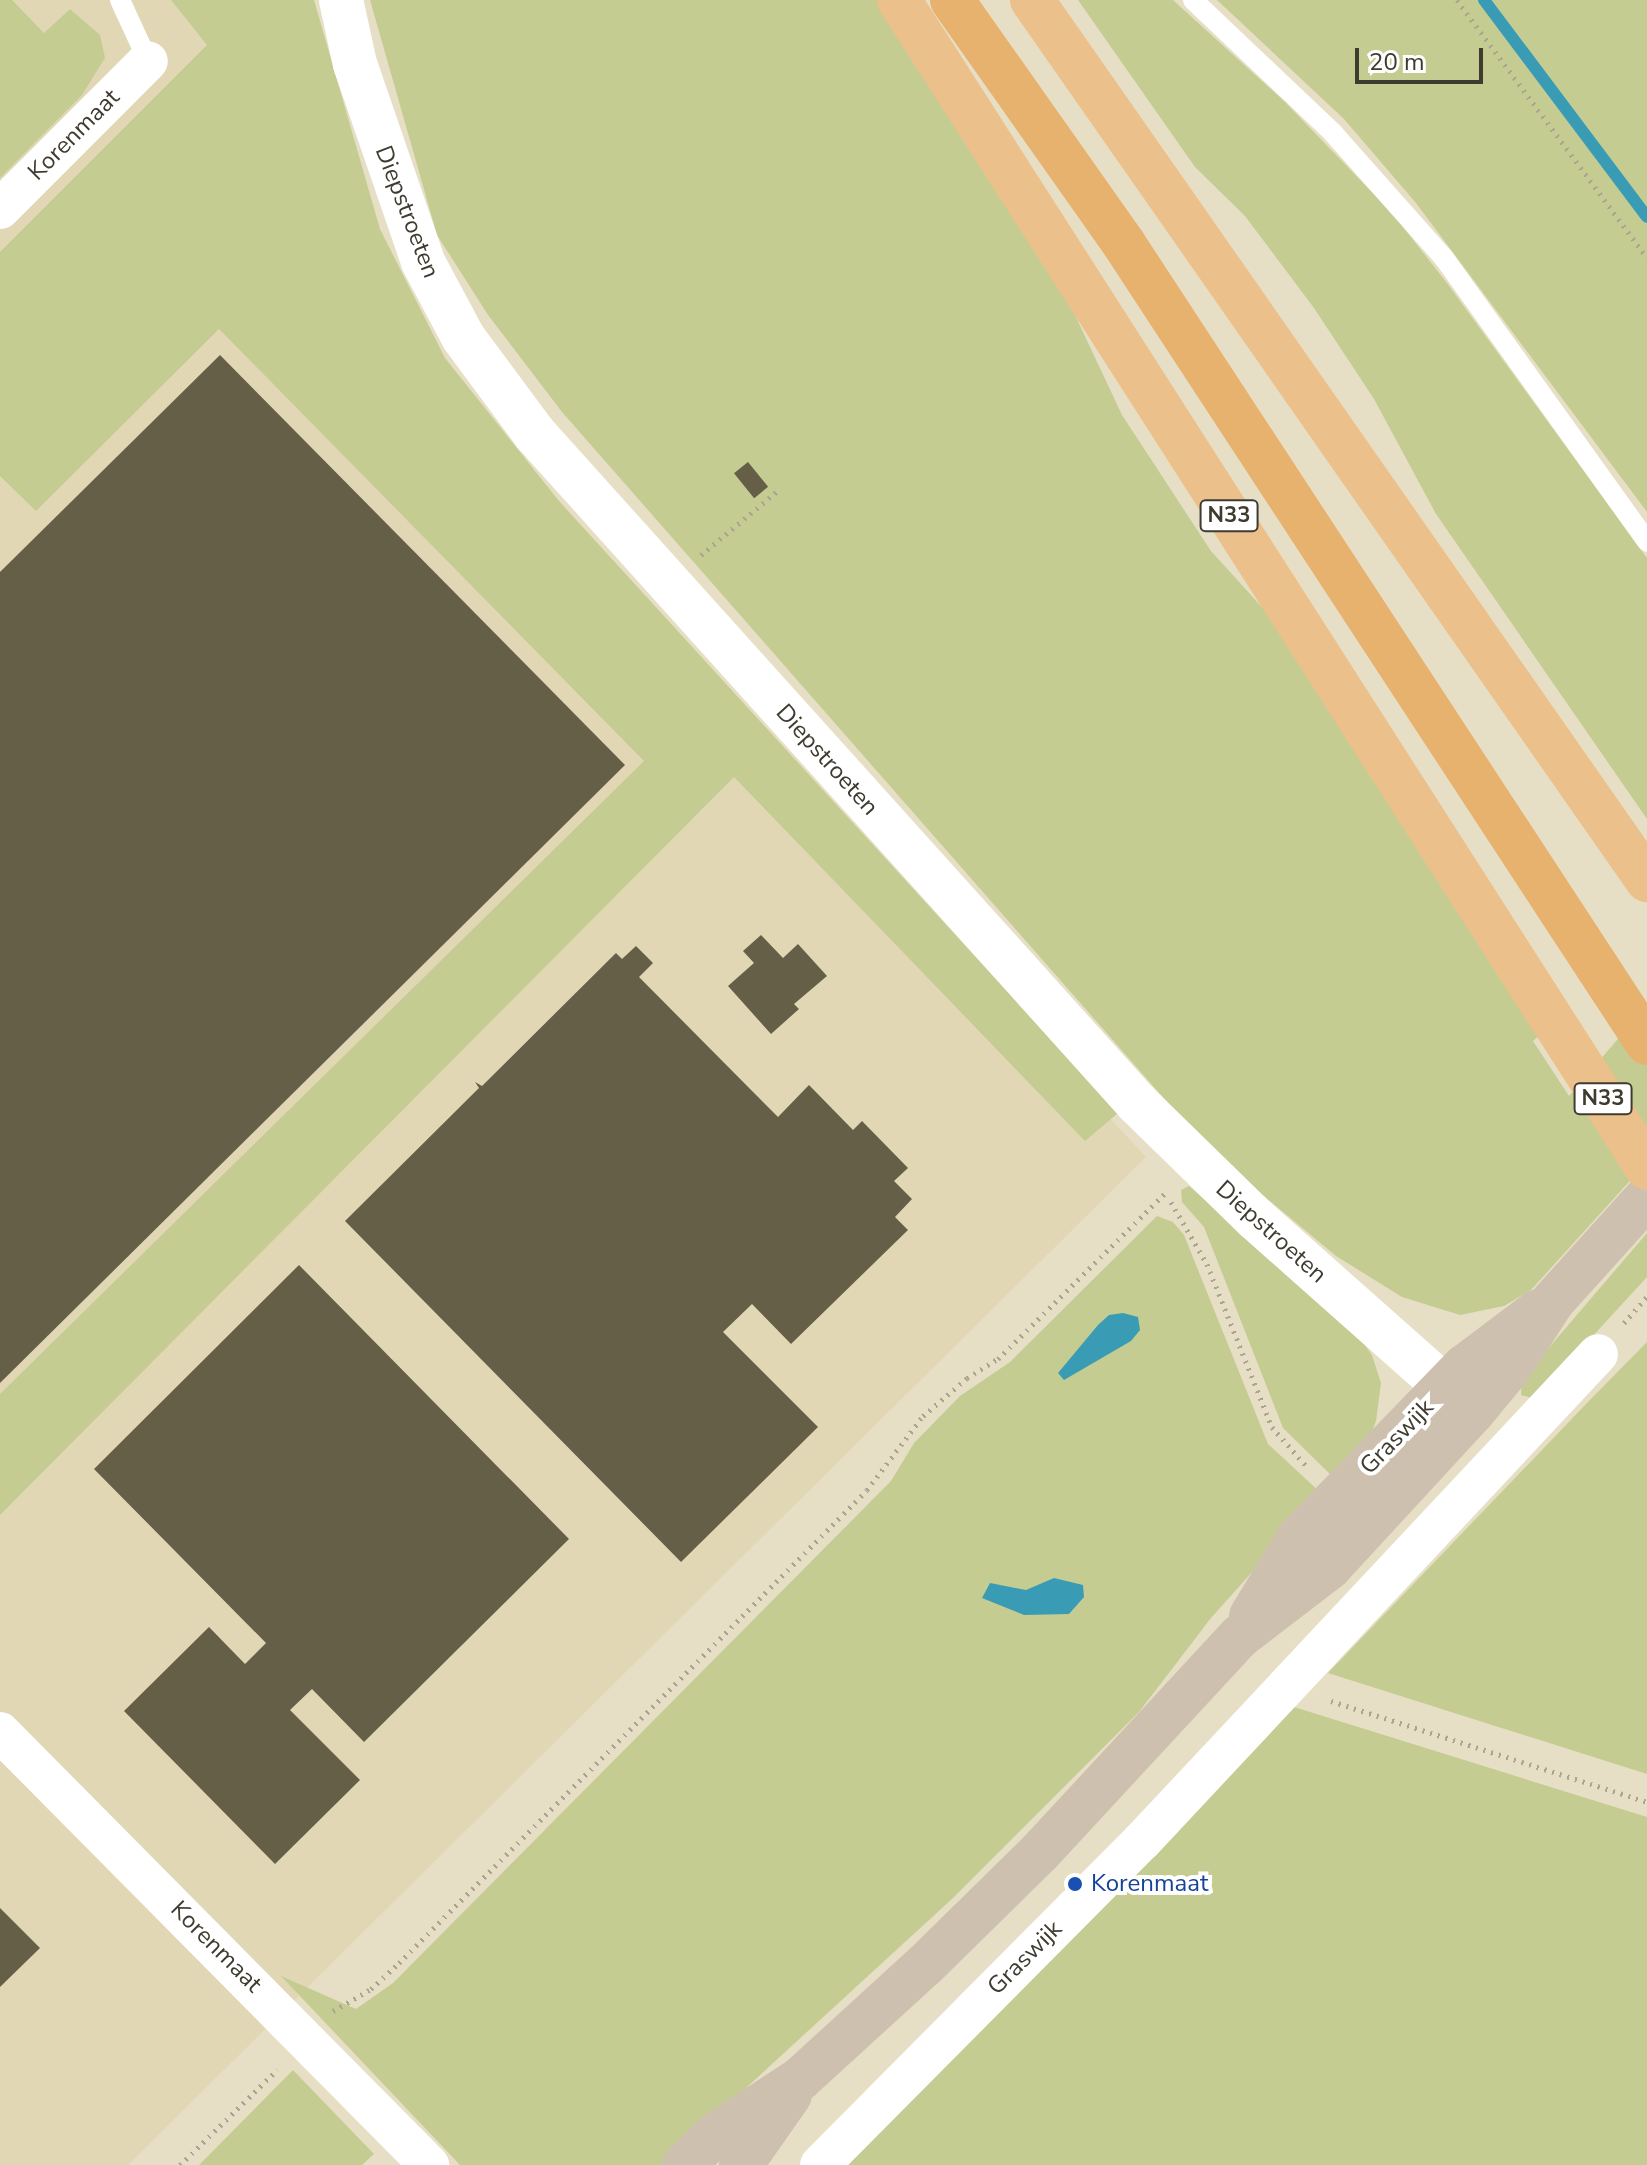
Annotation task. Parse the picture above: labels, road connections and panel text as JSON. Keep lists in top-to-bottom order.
{
  "streets": {
    "highway": ["N33"],
    "main road": ["Graswijk"],
    "street": ["Korenmaat", "Diepstroeten"]
  },
  "crossings": [
    ["Diepstroeten", "Graswijk"]
  ],
  "places": ["Korenmaat"],
  "scale_bar": "20 m"
}
